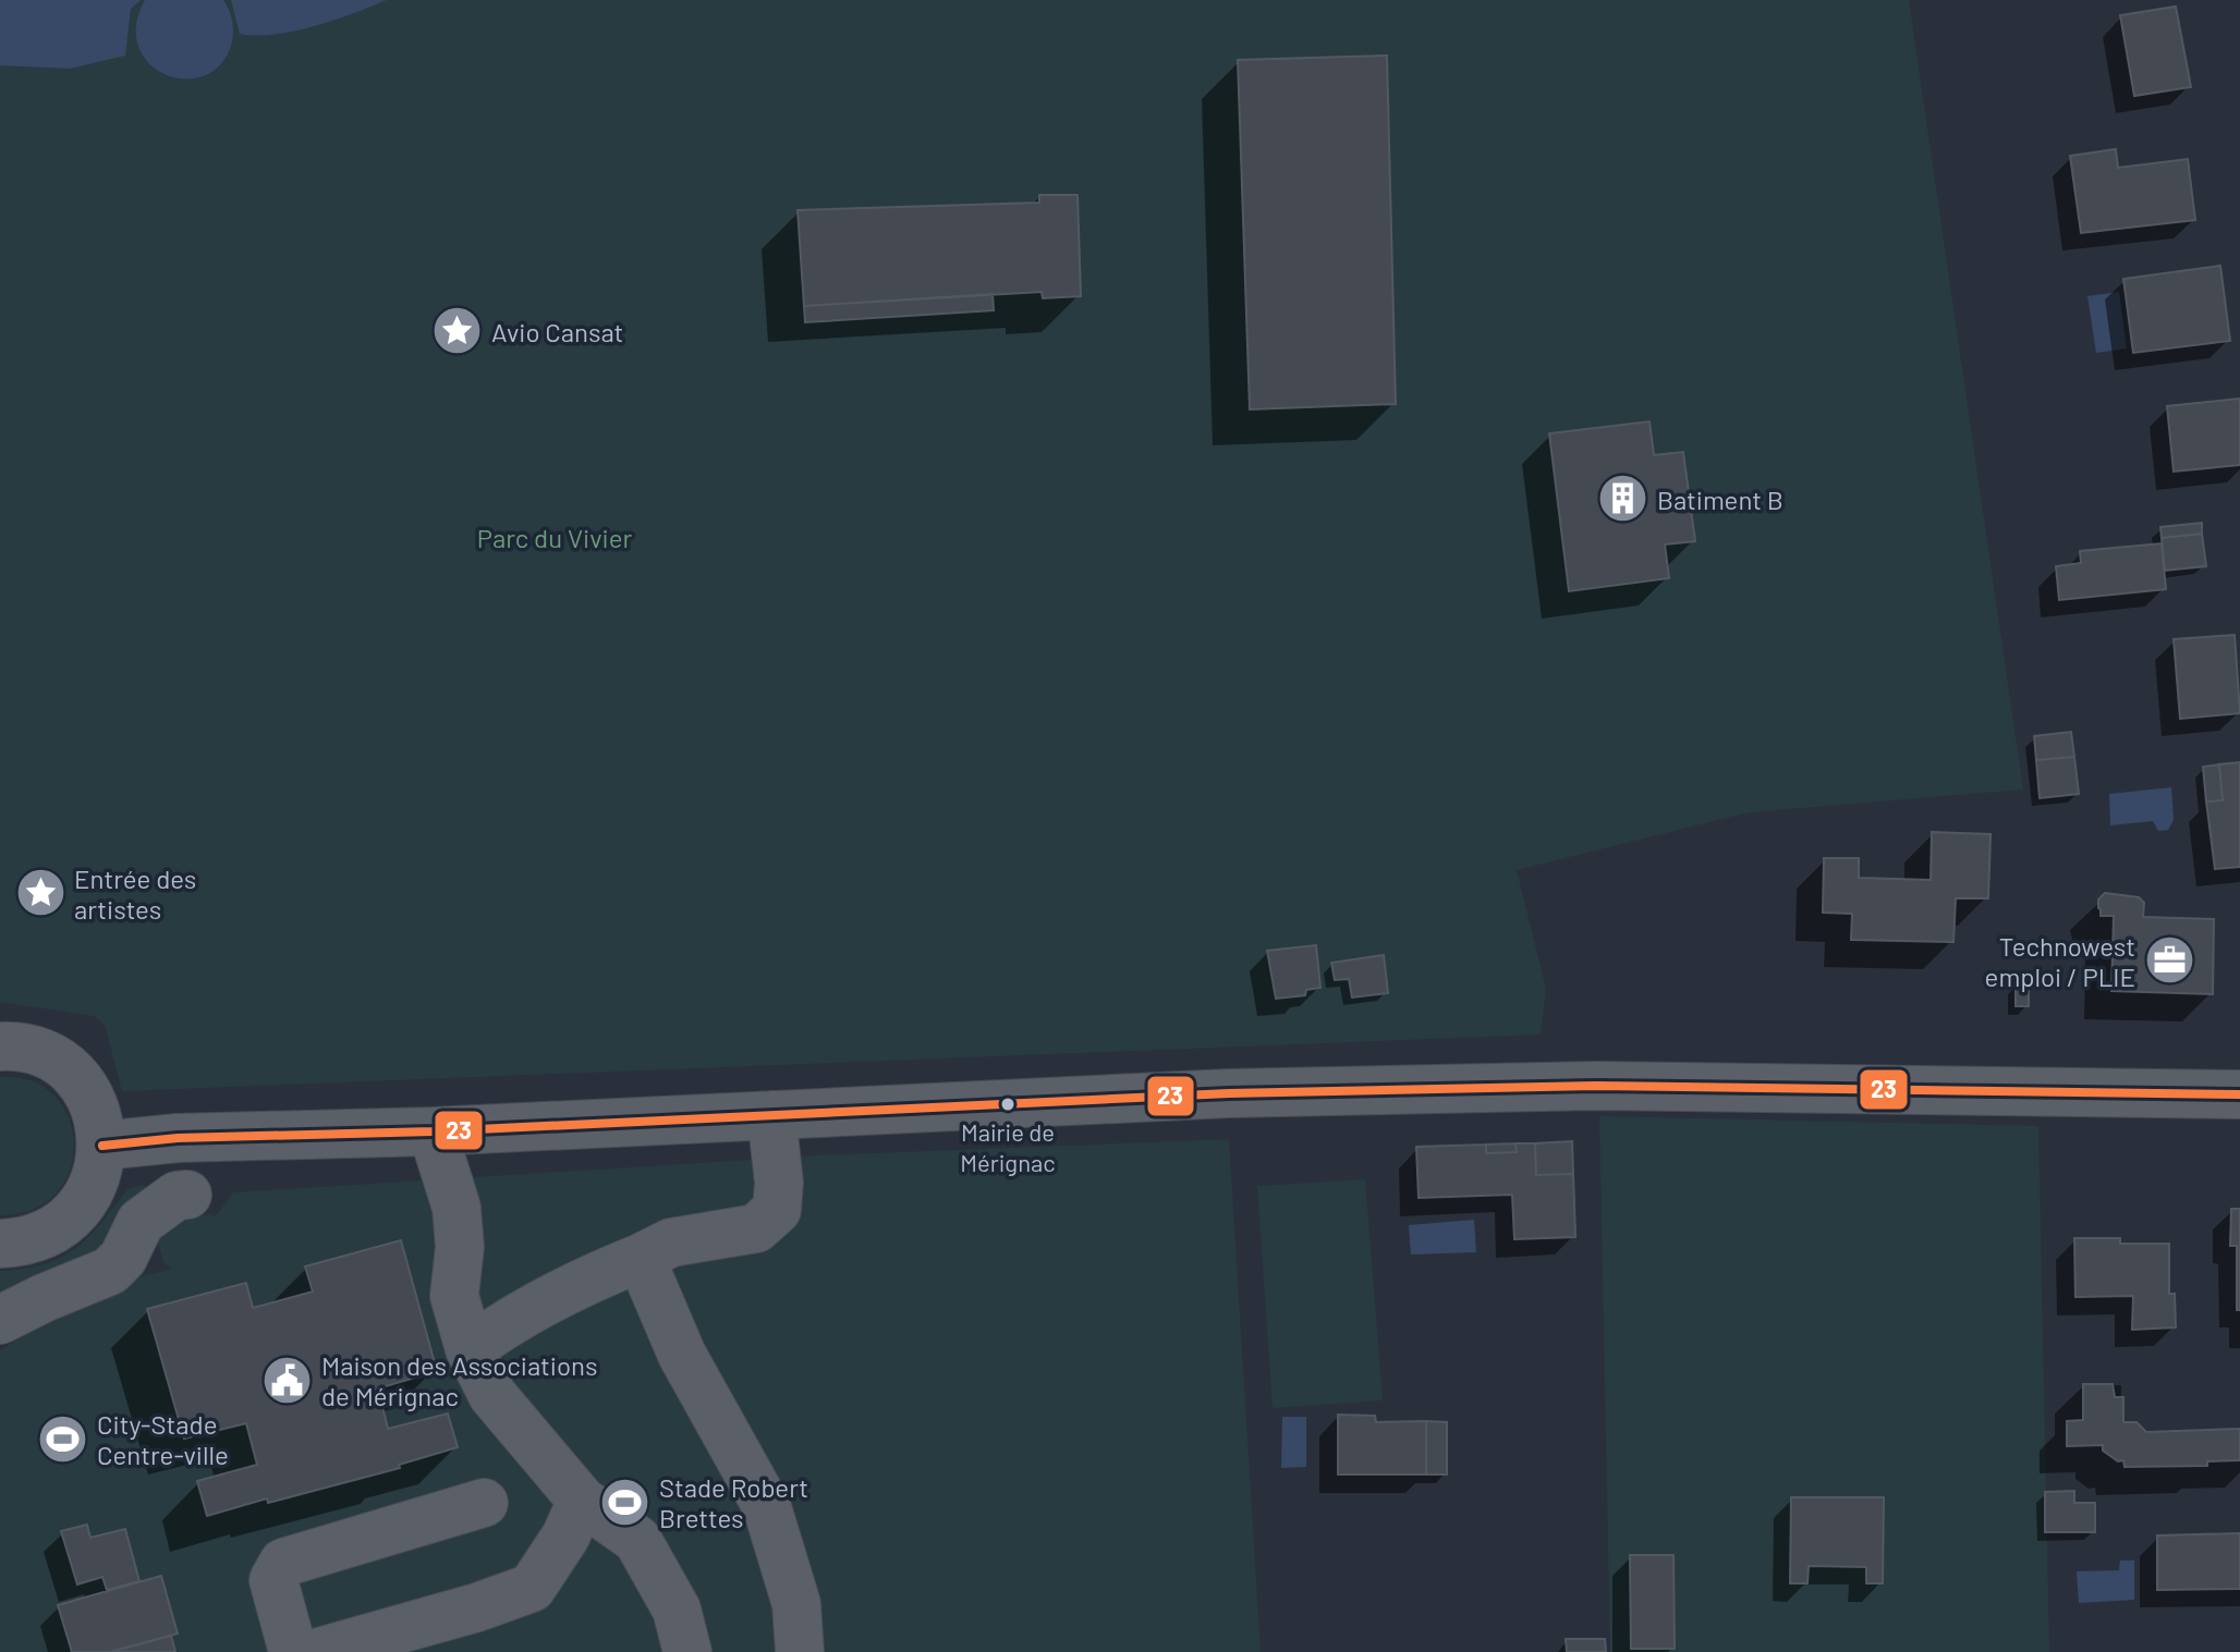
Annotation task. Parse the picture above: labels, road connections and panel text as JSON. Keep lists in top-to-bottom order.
{
  "parks": ["Parc du Vivier"],
  "places": {
    "place": ["Avio Cansat", "Entrée des artistes"],
    "building": ["Batiment B"],
    "office": ["Technowest emploi / PLIE"],
    "other": ["Mairie de Mérignac"],
    "public building": ["Maison des Associations de Mérignac"],
    "sports": ["City-Stade Centre-ville", "Stade Robert Brettes"]
  },
  "lines": ["transit line 23"]
}
